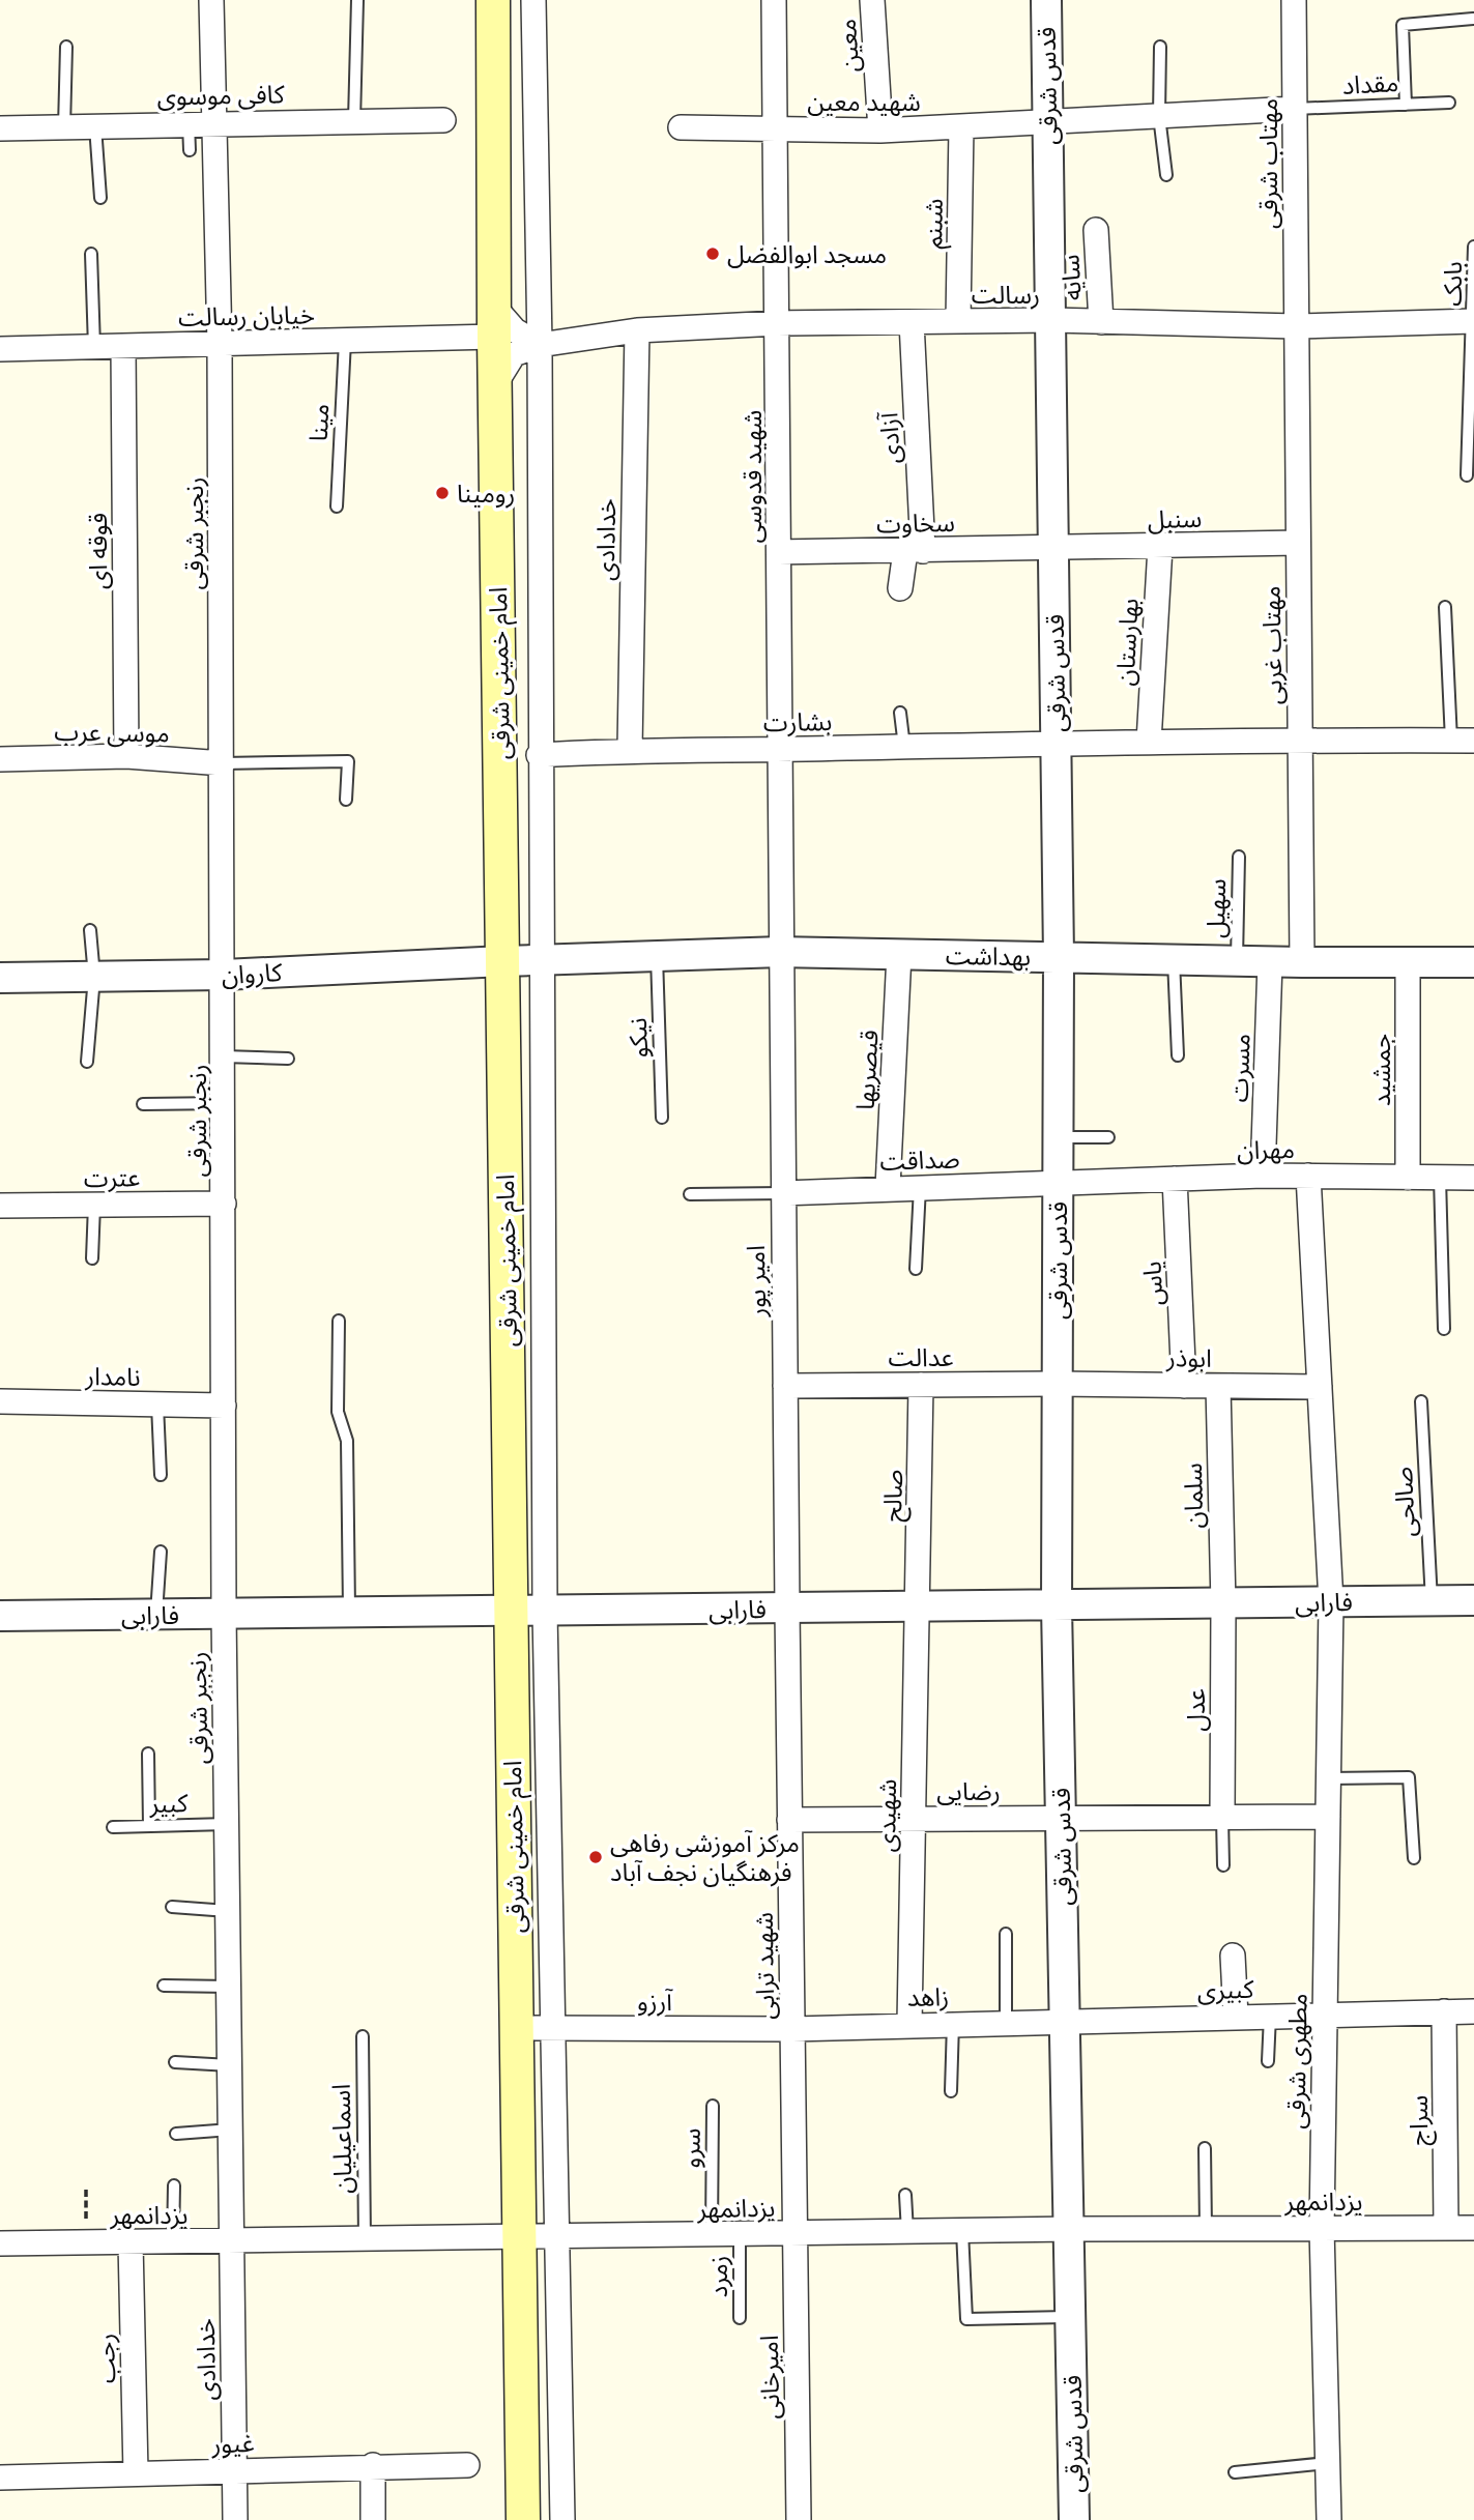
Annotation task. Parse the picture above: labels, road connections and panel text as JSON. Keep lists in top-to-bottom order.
{
  "streets": {
    "main road": ["امام خمینی شرقی"],
    "street": [
      "معین",
      "قدس شرقی",
      "کافی موسوی",
      "شهید معین",
      "مهتاب شرقی",
      "شبنم",
      "سایه",
      "رسالت",
      "خیابان رسالت",
      "آزادی",
      "شهید قدوسی",
      "سنبل",
      "سخاوت",
      "رنجبر شرقی",
      "خدادادی",
      "قوقه ای",
      "بهارستان",
      "مهتاب غربی",
      "بشارت",
      "موسی عرب",
      "بهداشت",
      "کاروان",
      "مسرت",
      "قیصریها",
      "جمشید",
      "مهران",
      "صداقت",
      "عترت",
      "امیر پور",
      "یاس",
      "عدالت",
      "ابوذر",
      "نامدار",
      "صالح",
      "سلمان",
      "فارابی",
      "عدل",
      "رضایی",
      "شهیدی",
      "شهید ترابی",
      "کبیری",
      "زاهد",
      "آرزو",
      "مطهری شرقی",
      "سراج",
      "یزدانمهر",
      "رجب",
      "امیرخانی",
      "غیور"
    ],
    "lane": [
      "مقداد",
      "بابک",
      "مینا",
      "سهیل",
      "نیکو",
      "صالحی",
      "کبیر",
      "اسماعیلیان",
      "سرو",
      "زمرد"
    ]
  },
  "crossings": [
    ["معین", "شهید معین"],
    ["مقداد", "مهتاب شرقی"],
    ["قدس شرقی", "شهید معین"],
    ["قدس شرقی", "رسالت"],
    ["قدس شرقی", "سنبل"],
    ["قدس شرقی", "سخاوت"],
    ["قدس شرقی", "بشارت"],
    ["قدس شرقی", "بهداشت"],
    ["قدس شرقی", "مهران"],
    ["قدس شرقی", "صداقت"],
    ["قدس شرقی", "عدالت"],
    ["قدس شرقی", "ابوذر"],
    ["قدس شرقی", "فارابی"],
    ["قدس شرقی", "رضایی"],
    ["قدس شرقی", "کبیری"],
    ["قدس شرقی", "زاهد"],
    ["قدس شرقی", "یزدانمهر"],
    ["کافی موسوی", "رنجبر شرقی"],
    ["شهید معین", "شبنم"],
    ["شهید معین", "شهید قدوسی"],
    ["مهتاب شرقی", "رسالت"],
    ["مهتاب شرقی", "مهتاب غربی"],
    ["شبنم", "رسالت"],
    ["سایه", "رسالت"],
    ["بابک", "رسالت"],
    ["رسالت", "آزادی"],
    ["رسالت", "شهید قدوسی"],
    ["رسالت", "خدادادی"],
    ["رسالت", "مهتاب غربی"],
    ["رسالت", "امام خمینی شرقی"],
    ["خیابان رسالت", "مینا"],
    ["خیابان رسالت", "رنجبر شرقی"],
    ["خیابان رسالت", "قوقه ای"],
    ["خیابان رسالت", "امام خمینی شرقی"],
    ["آزادی", "سخاوت"],
    ["شهید قدوسی", "سخاوت"],
    ["شهید قدوسی", "بشارت"],
    ["شهید قدوسی", "بهداشت"],
    ["شهید قدوسی", "امیر پور"],
    ["سنبل", "سخاوت"],
    ["سنبل", "بهارستان"],
    ["سنبل", "مهتاب غربی"],
    ["رنجبر شرقی", "خدادادی"],
    ["رنجبر شرقی", "موسی عرب"],
    ["رنجبر شرقی", "کاروان"],
    ["رنجبر شرقی", "عترت"],
    ["رنجبر شرقی", "نامدار"],
    ["رنجبر شرقی", "فارابی"],
    ["رنجبر شرقی", "کبیر"],
    ["رنجبر شرقی", "یزدانمهر"],
    ["خدادادی", "بشارت"],
    ["خدادادی", "یزدانمهر"],
    ["خدادادی", "غیور"],
    ["قوقه ای", "موسی عرب"],
    ["مهتاب غربی", "بهداشت"],
    ["امام خمینی شرقی", "بهداشت"],
    ["امام خمینی شرقی", "کاروان"],
    ["امام خمینی شرقی", "فارابی"],
    ["امام خمینی شرقی", "آرزو"],
    ["امام خمینی شرقی", "یزدانمهر"],
    ["سهیل", "بهداشت"],
    ["بهداشت", "کاروان"],
    ["بهداشت", "نیکو"],
    ["بهداشت", "مسرت"],
    ["بهداشت", "قیصریها"],
    ["بهداشت", "جمشید"],
    ["بهداشت", "امیر پور"],
    ["مسرت", "مهران"],
    ["قیصریها", "صداقت"],
    ["جمشید", "مهران"],
    ["مهران", "صداقت"],
    ["مهران", "یاس"],
    ["صداقت", "امیر پور"],
    ["امیر پور", "عدالت"],
    ["امیر پور", "فارابی"],
    ["امیر پور", "شهید ترابی"],
    ["یاس", "ابوذر"],
    ["عدالت", "ابوذر"],
    ["عدالت", "صالح"],
    ["ابوذر", "سلمان"],
    ["صالح", "فارابی"],
    ["صالح", "شهیدی"],
    ["سلمان", "فارابی"],
    ["سلمان", "عدل"],
    ["صالحی", "فارابی"],
    ["فارابی", "عدل"],
    ["فارابی", "شهیدی"],
    ["فارابی", "شهید ترابی"],
    ["فارابی", "مطهری شرقی"],
    ["رضایی", "شهیدی"],
    ["رضایی", "شهید ترابی"],
    ["شهیدی", "زاهد"],
    ["شهید ترابی", "زاهد"],
    ["شهید ترابی", "آرزو"],
    ["شهید ترابی", "یزدانمهر"],
    ["شهید ترابی", "امیرخانی"],
    ["کبیری", "زاهد"],
    ["کبیری", "مطهری شرقی"],
    ["کبیری", "سراج"],
    ["زاهد", "آرزو"],
    ["مطهری شرقی", "یزدانمهر"],
    ["سراج", "یزدانمهر"],
    ["اسماعیلیان", "یزدانمهر"],
    ["سرو", "یزدانمهر"],
    ["یزدانمهر", "زمرد"],
    ["یزدانمهر", "رجب"],
    ["یزدانمهر", "امیرخانی"],
    ["رجب", "غیور"]
  ],
  "places": ["مسجد ابوالفضل", "رومینا", "مرکز آموزشی رفاهی فرهنگیان نجف آباد"]
}
